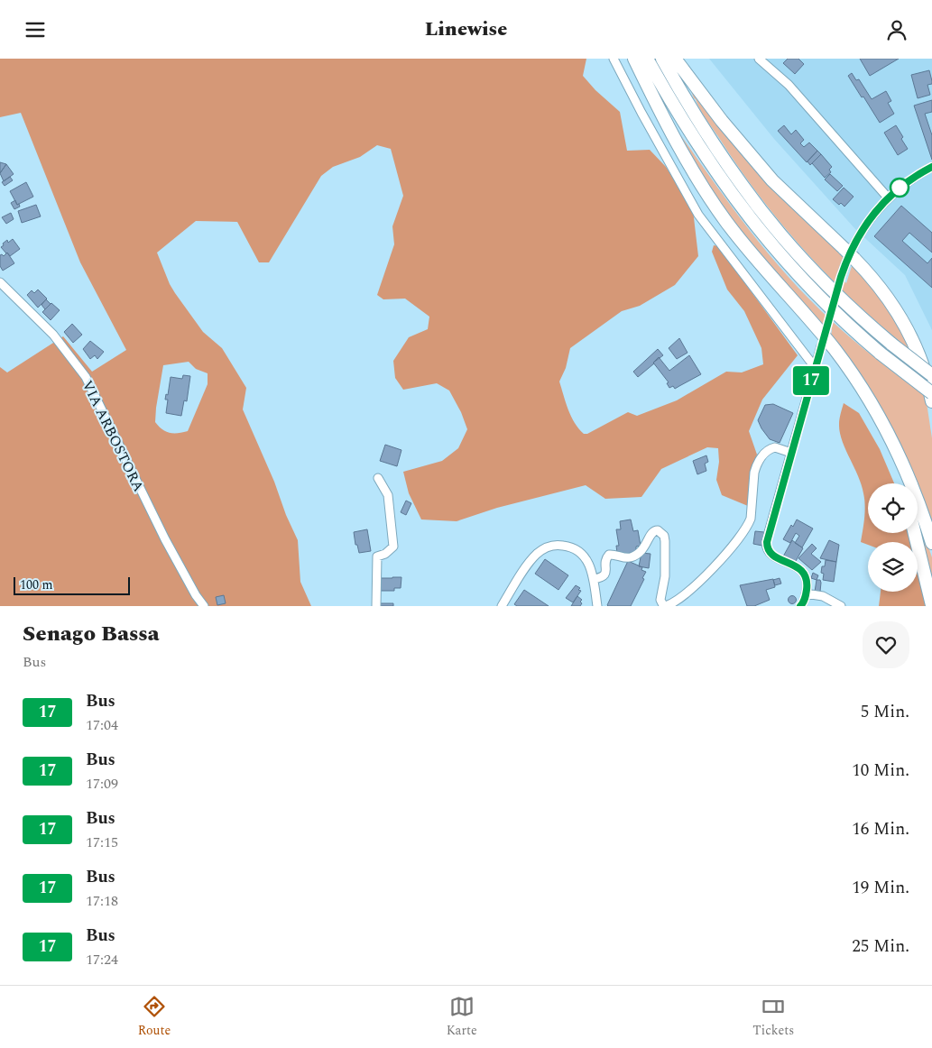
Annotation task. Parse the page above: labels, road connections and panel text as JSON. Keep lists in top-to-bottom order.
{
  "streets": {
    "street": ["VIA ARBOSTORA"]
  },
  "lines": ["bus line 17"],
  "scale_bar": "100 m",
  "page": {
    "header": "Linewise",
    "on_map": "17",
    "scale": "100 m",
    "heading": ["Senago Bassa", "Bus"],
    "list": [
      {
        "mark": "17",
        "name": "Bus",
        "note": "17:04",
        "value": "5 Min."
      },
      {
        "mark": "17",
        "name": "Bus",
        "note": "17:09",
        "value": "10 Min."
      },
      {
        "mark": "17",
        "name": "Bus",
        "note": "17:15",
        "value": "16 Min."
      },
      {
        "mark": "17",
        "name": "Bus",
        "note": "17:18",
        "value": "19 Min."
      },
      {
        "mark": "17",
        "name": "Bus",
        "note": "17:24",
        "value": "25 Min."
      }
    ],
    "tabs": ["Route", "Karte", "Tickets"]
  }
}
